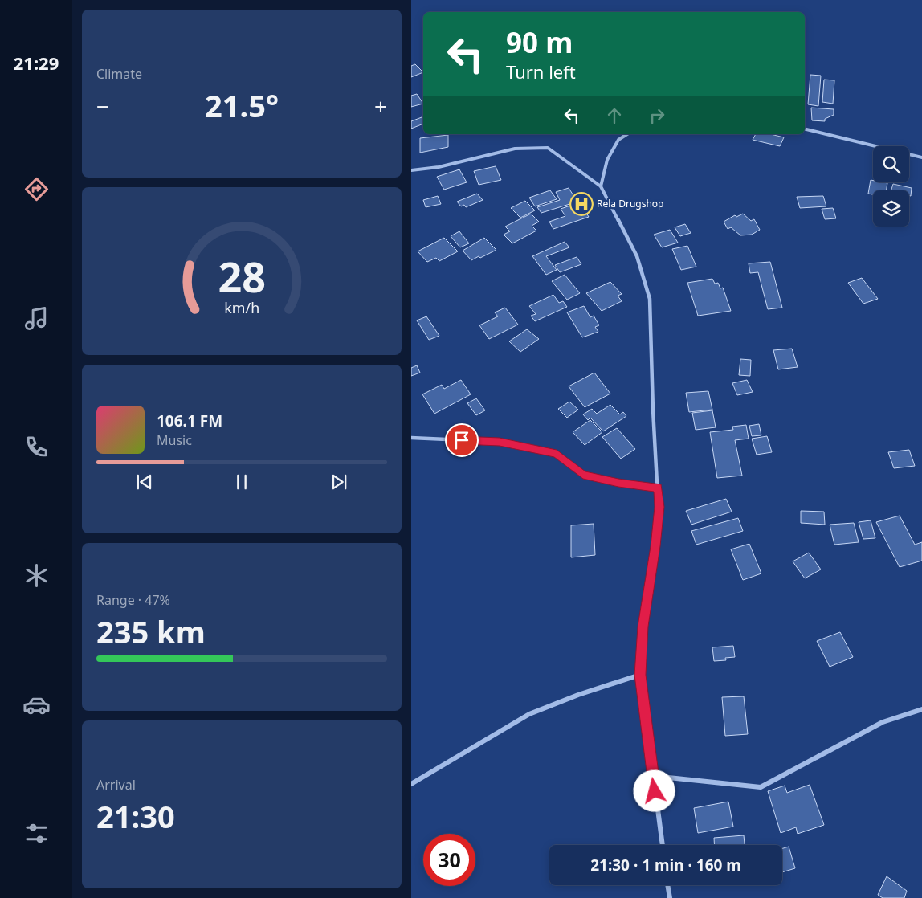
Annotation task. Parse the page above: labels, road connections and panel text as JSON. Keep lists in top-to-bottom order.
{
  "places": {
    "hospital": ["Rela Drugshop"]
  },
  "page": {
    "tabs": "21:29",
    "tile": [
      "Climate",
      ["Range · 47%", "235 km"],
      ["Arrival", "21:30"]
    ],
    "turn": ["90 m", "Turn left"],
    "heat": ["−", "21.5°", "+"],
    "song": ["106.1 FM", "Music"],
    "limit": "30",
    "trip": "21:30 · 1 min · 160 m",
    "gauge": ["28", "km/h"]
  }
}
